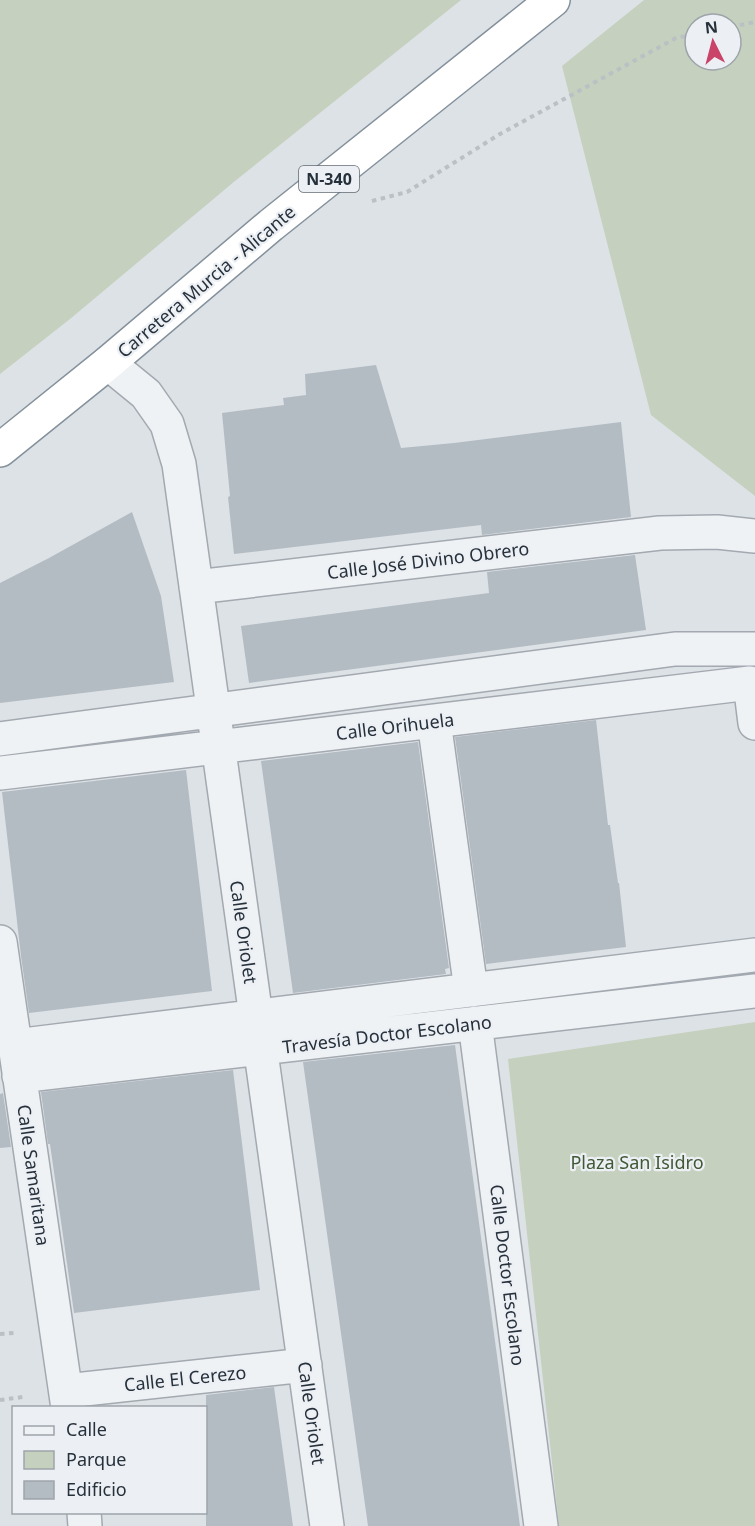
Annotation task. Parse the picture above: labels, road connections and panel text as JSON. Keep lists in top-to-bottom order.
{
  "streets": {
    "highway": ["N-340", "Carretera Murcia - Alicante"],
    "street": [
      "Calle José Divino Obrero",
      "Calle Orihuela",
      "Calle Oriolet",
      "Travesía Doctor Escolano",
      "Calle Samaritana",
      "Calle Doctor Escolano",
      "Calle El Cerezo"
    ]
  },
  "crossings": [
    ["Carretera Murcia - Alicante", "Calle Oriolet"],
    ["Calle José Divino Obrero", "Calle Oriolet"],
    ["Calle Orihuela", "Calle Oriolet"],
    ["Calle Oriolet", "Travesía Doctor Escolano"],
    ["Calle Oriolet", "Calle El Cerezo"],
    ["Travesía Doctor Escolano", "Calle Samaritana"],
    ["Travesía Doctor Escolano", "Calle Doctor Escolano"],
    ["Calle Samaritana", "Calle El Cerezo"]
  ],
  "parks": ["Plaza San Isidro"],
  "legend": ["Calle", "Parque", "Edificio"],
  "north": "top"
}
